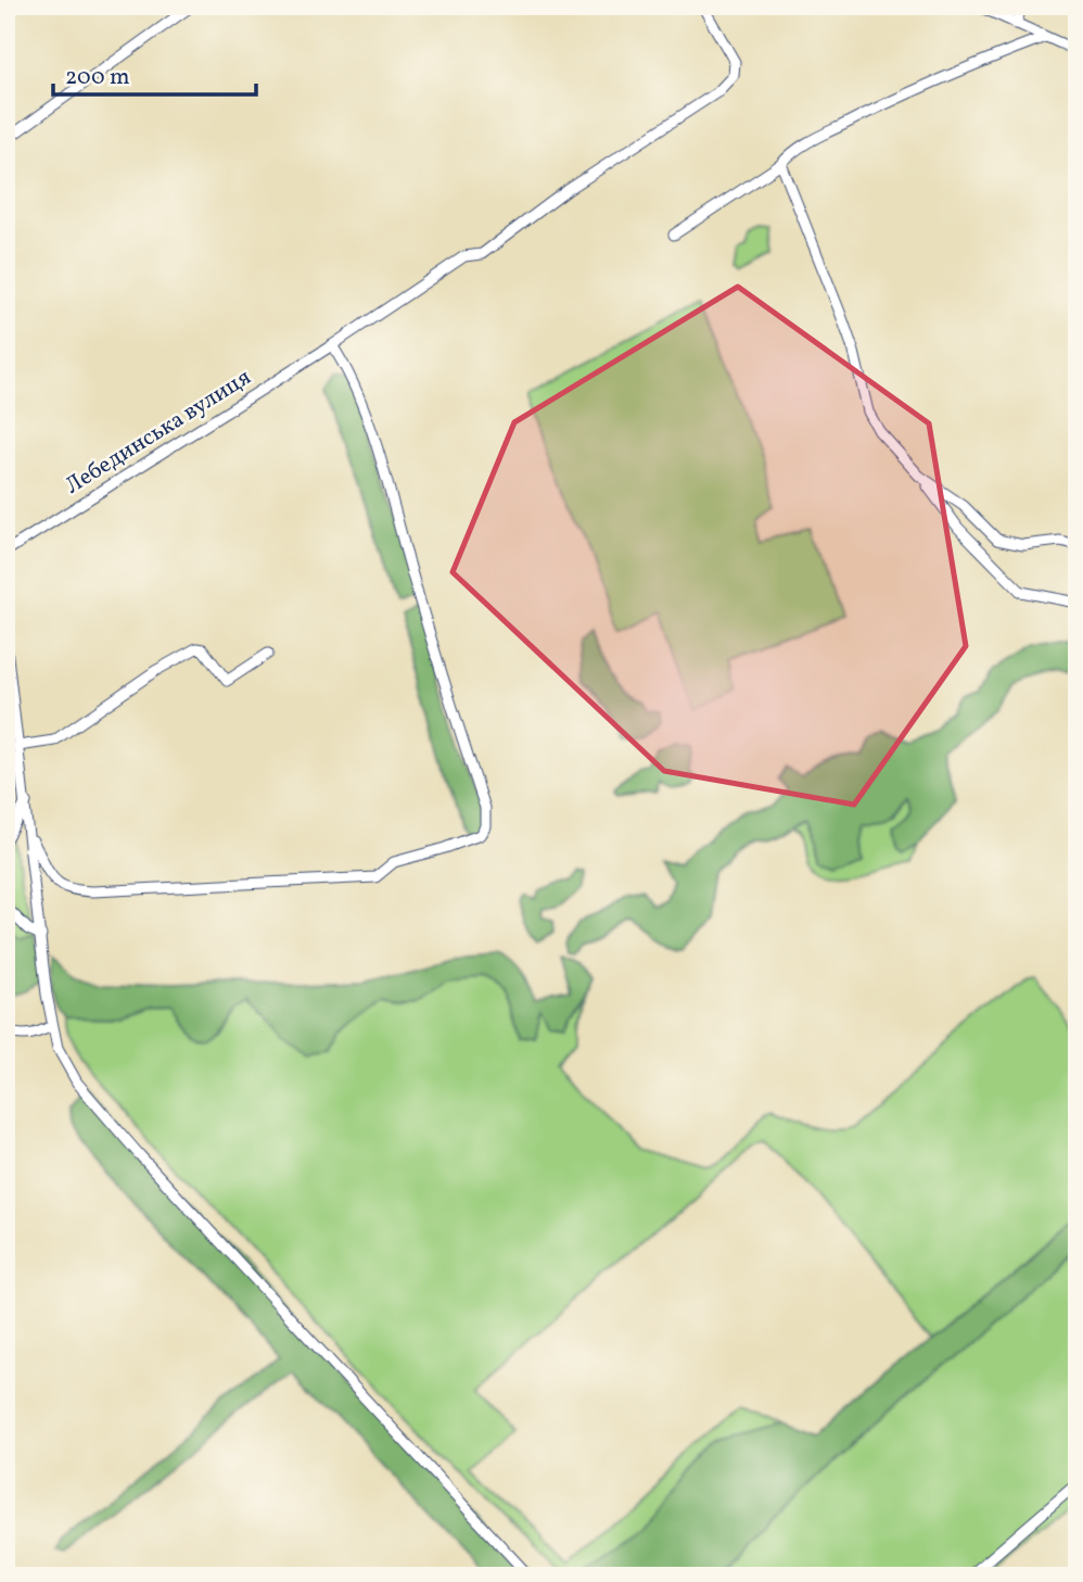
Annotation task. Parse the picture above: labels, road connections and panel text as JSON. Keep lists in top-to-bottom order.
{
  "streets": {
    "street": ["Лебединська вулиця"]
  },
  "scale_bar": "200 m"
}
